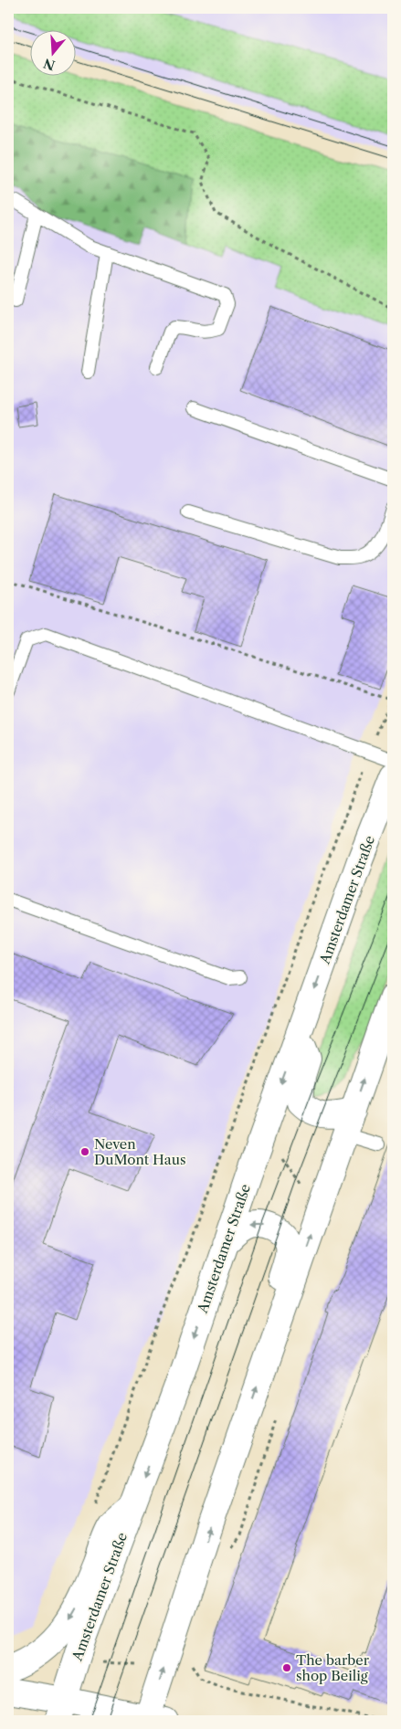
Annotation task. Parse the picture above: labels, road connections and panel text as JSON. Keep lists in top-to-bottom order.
{
  "streets": {
    "main road": ["Amsterdamer Straße"]
  },
  "places": ["Neven DuMont Haus", "The barber shop Beilig"],
  "north": "bottom"
}
